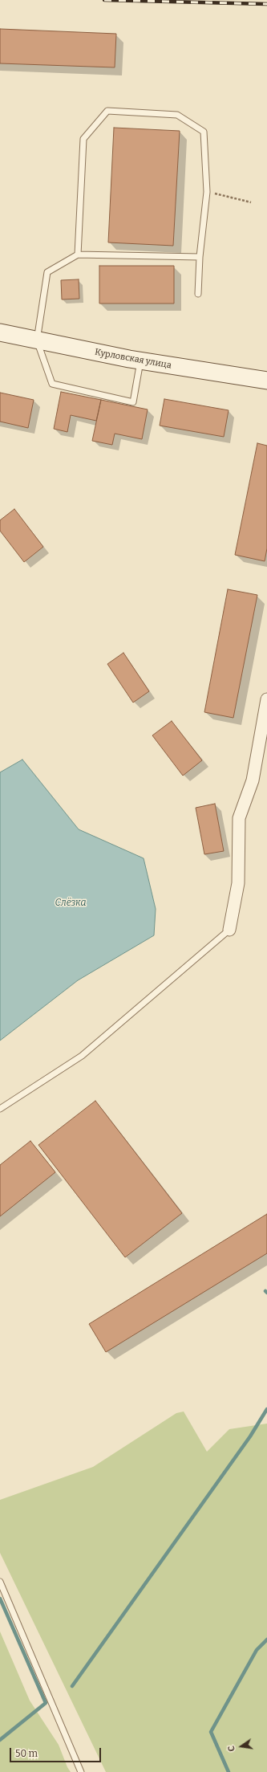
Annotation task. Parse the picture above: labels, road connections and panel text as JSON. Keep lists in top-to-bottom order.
{
  "streets": {
    "main road": ["Курловская улица"]
  },
  "water": ["Слёзка"],
  "scale_bar": "50 m",
  "north": "left"
}
